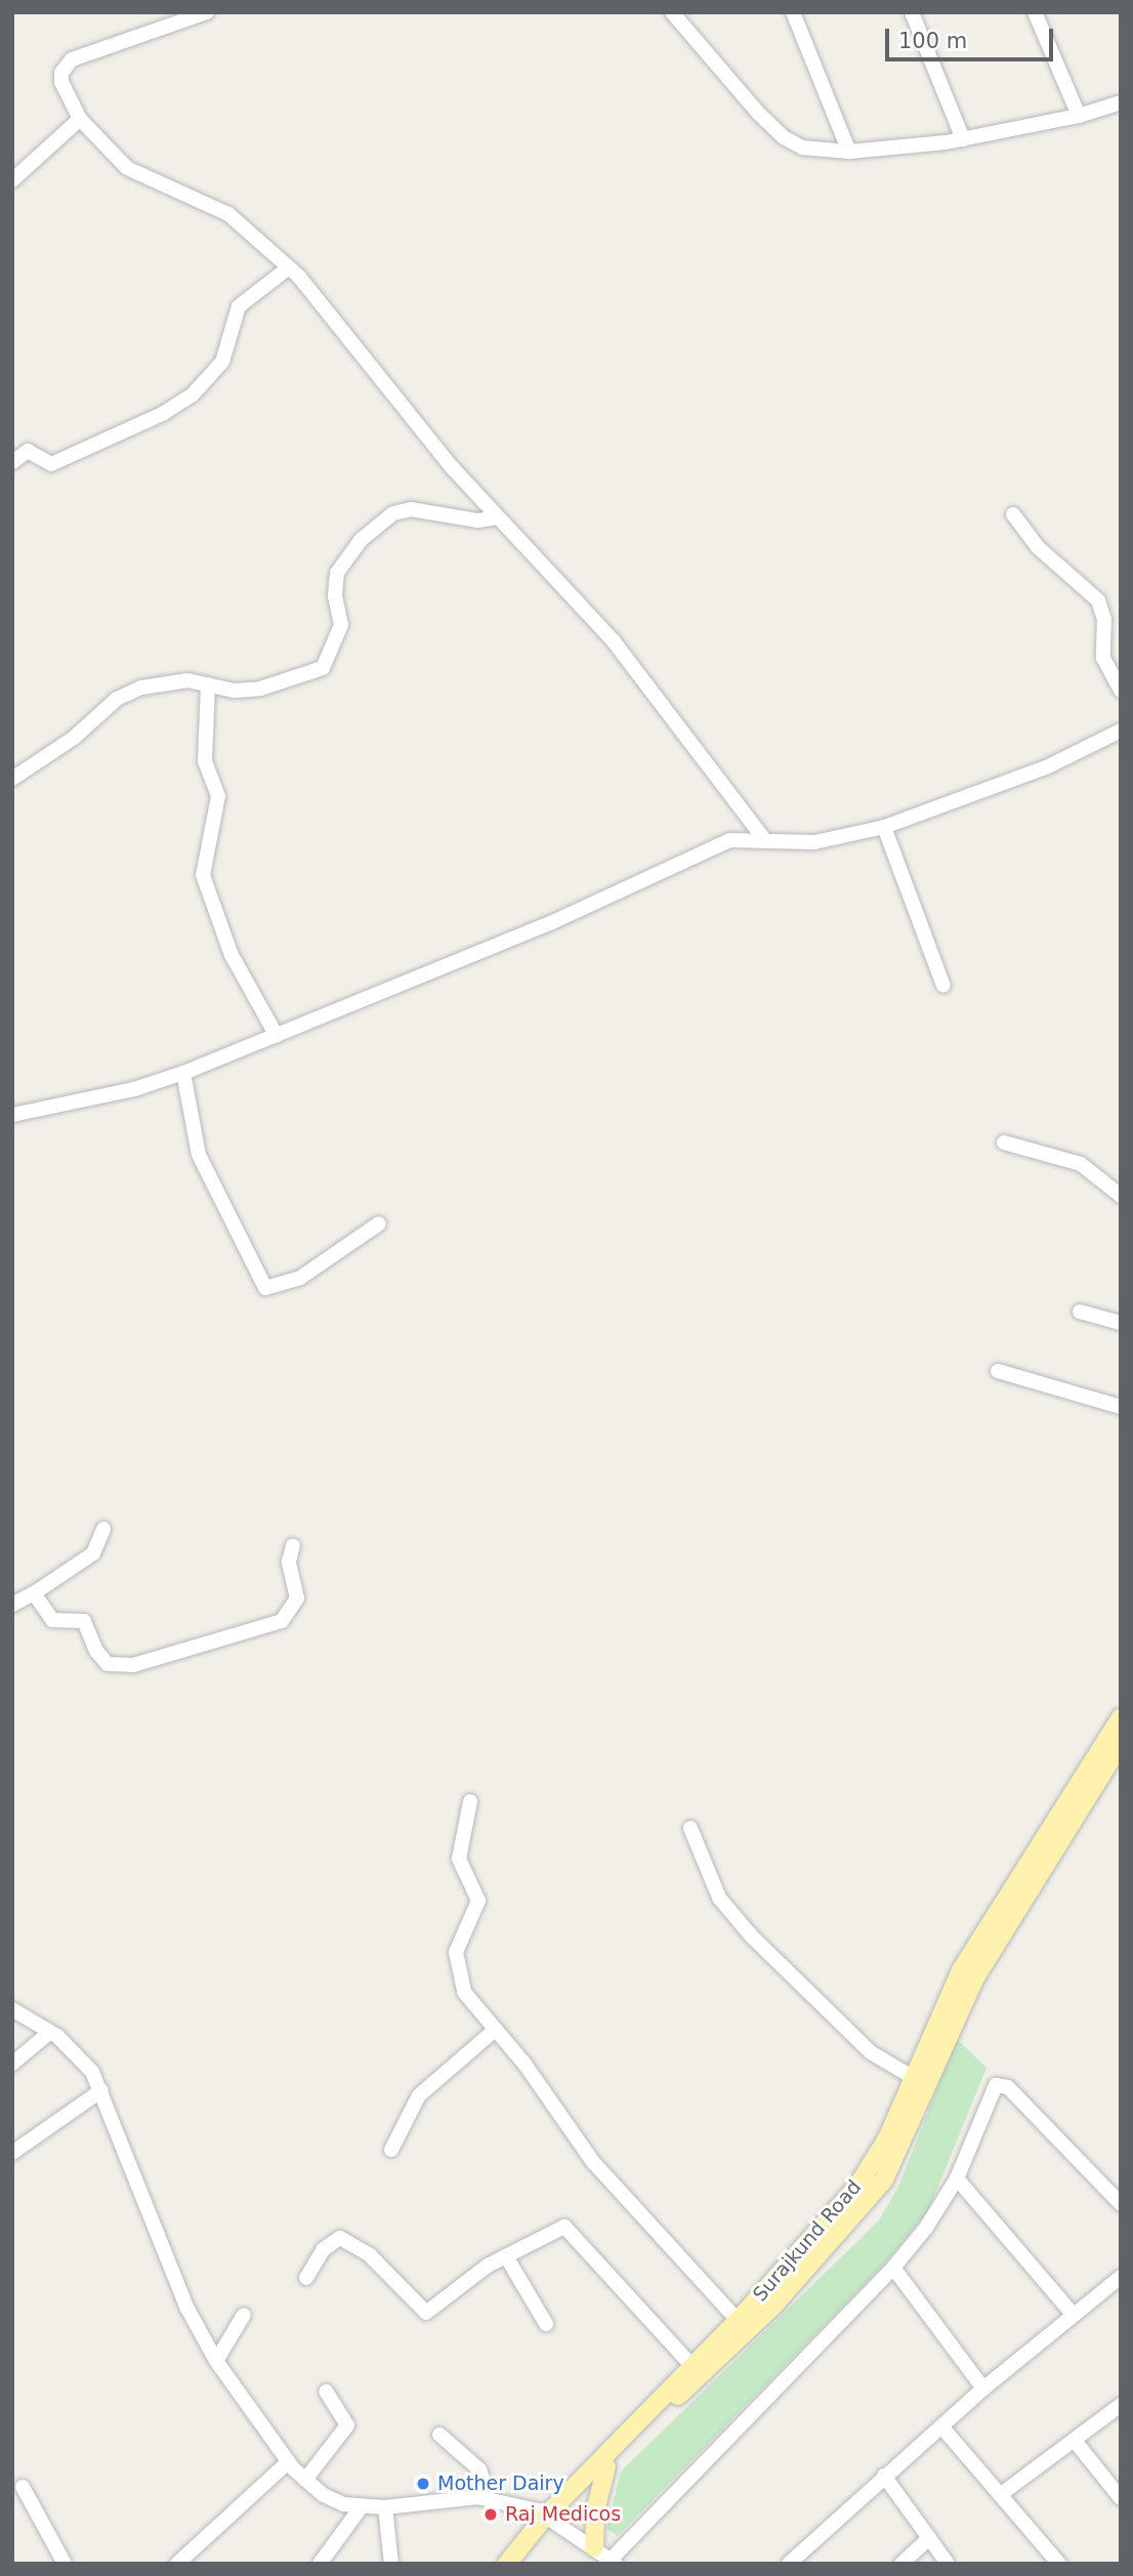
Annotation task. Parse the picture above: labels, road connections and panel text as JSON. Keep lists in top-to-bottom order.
{
  "streets": {
    "main road": ["Surajkund Road"]
  },
  "places": ["Mother Dairy", "Raj Medicos"],
  "scale_bar": "100 m"
}
